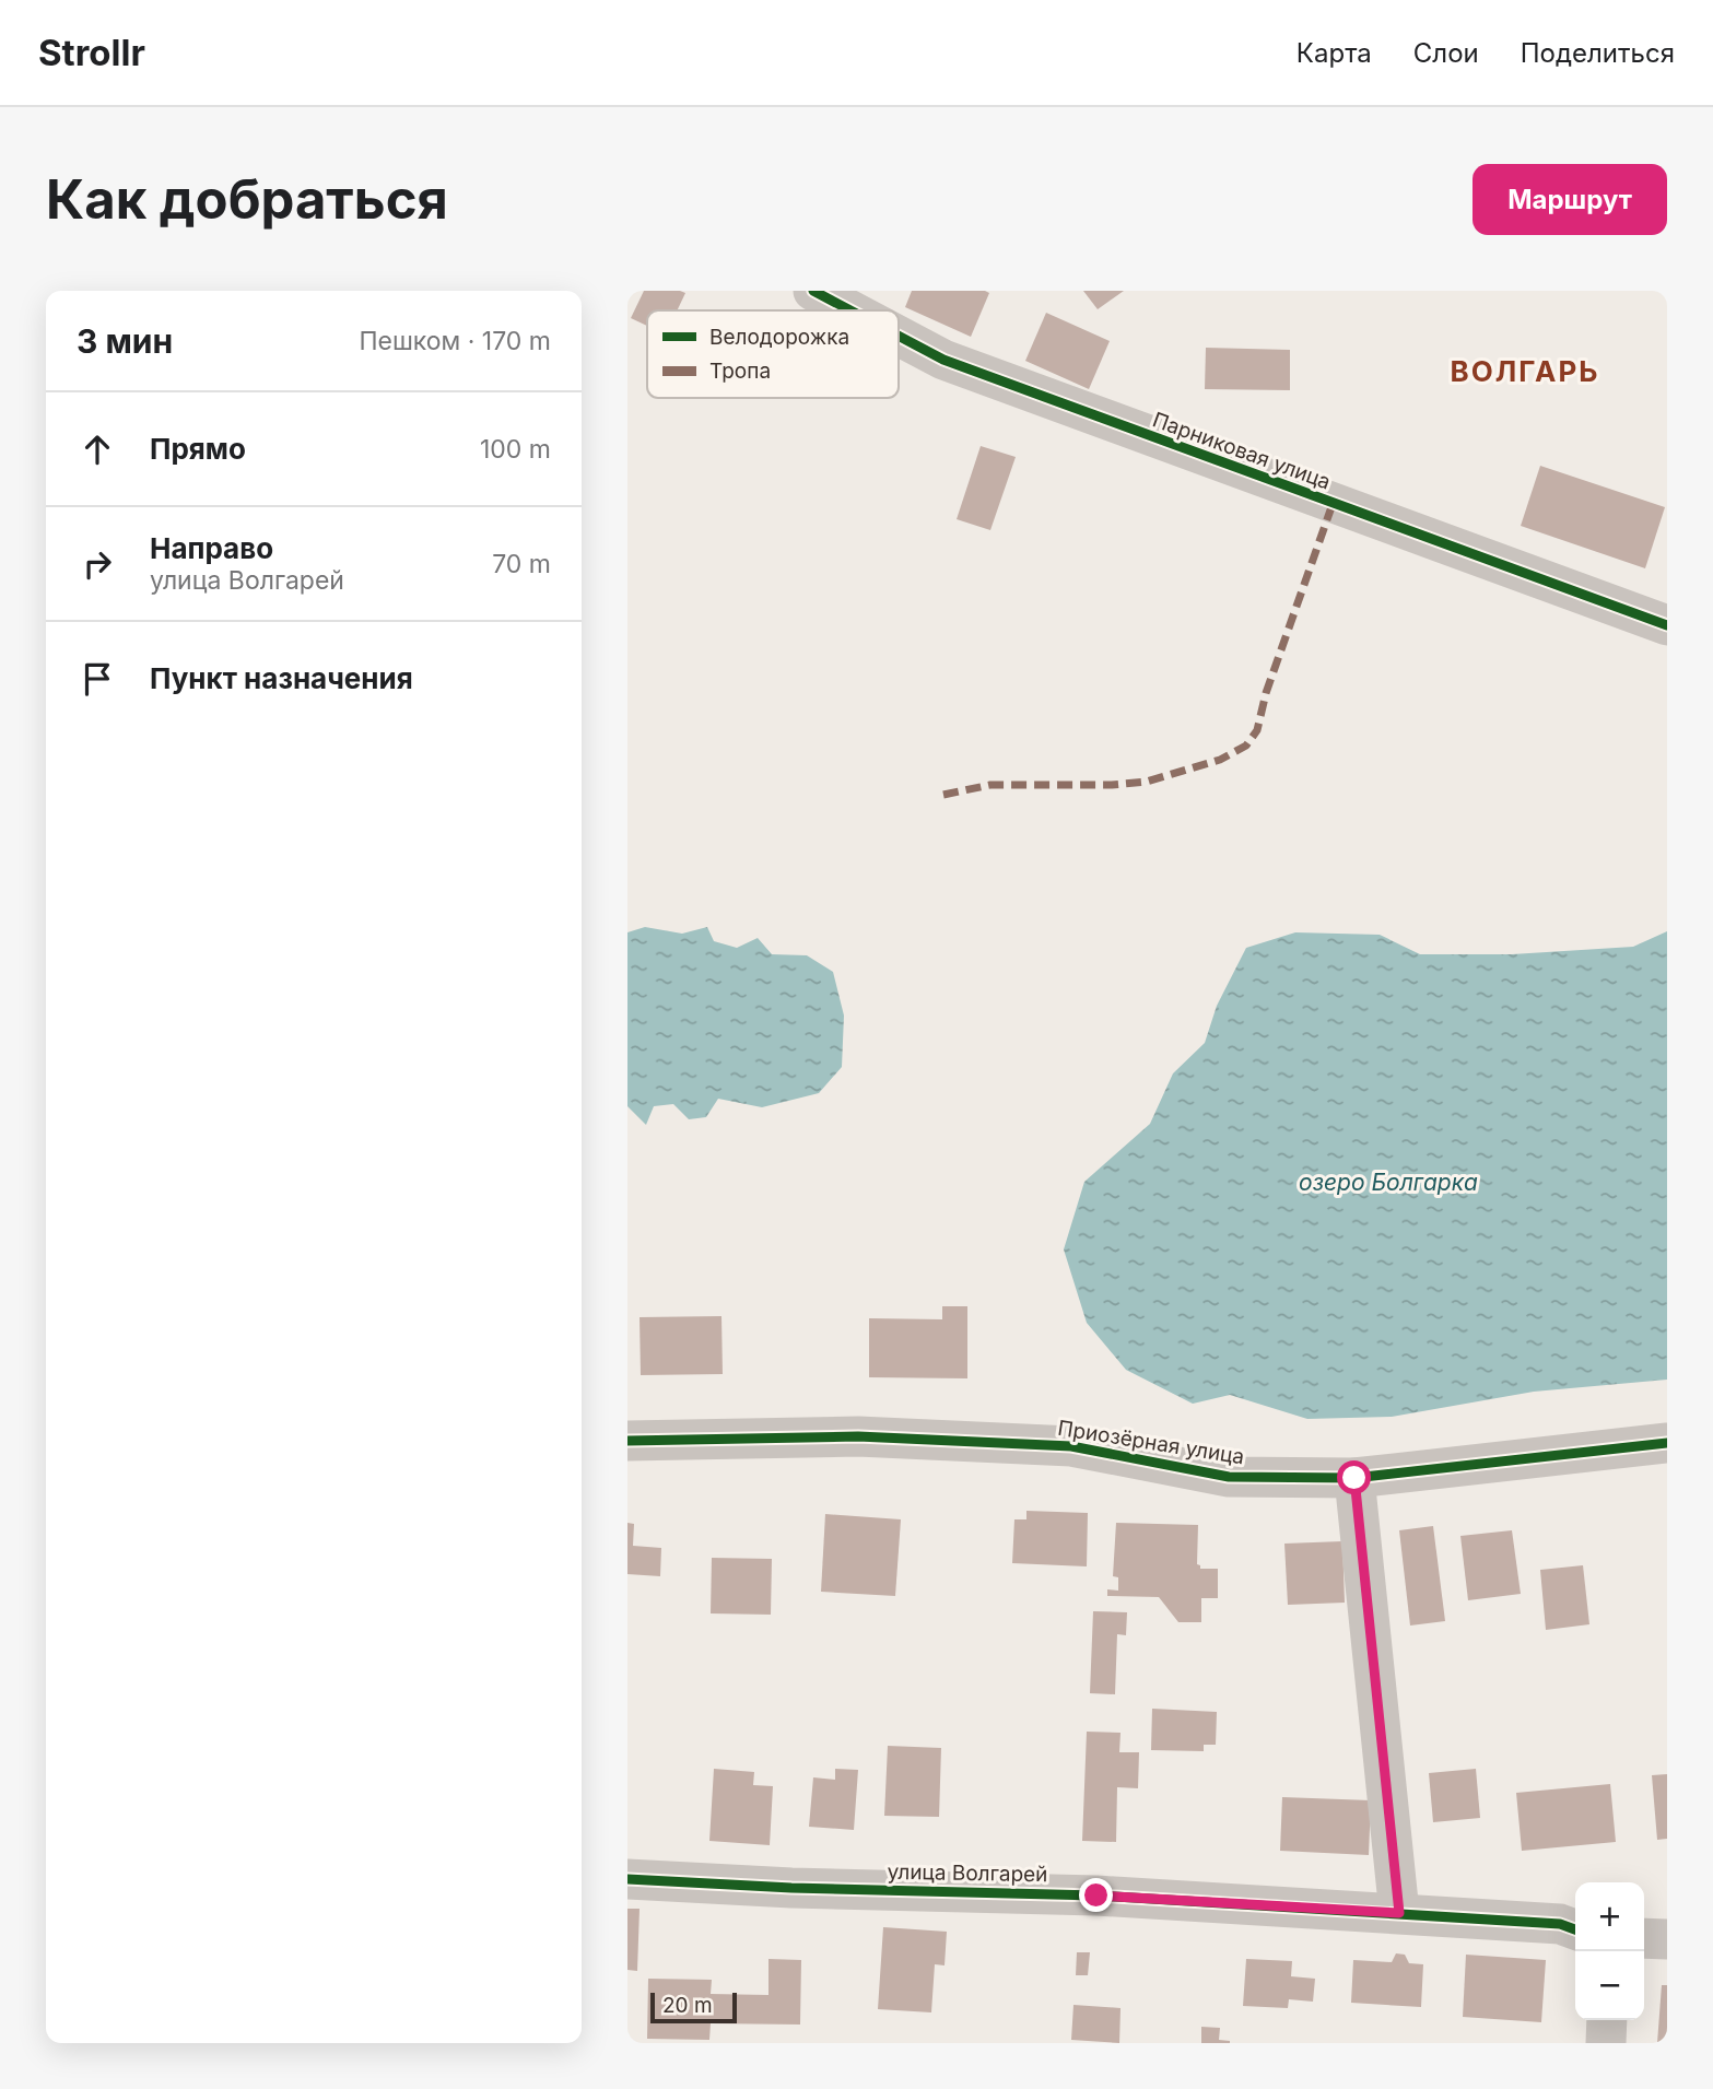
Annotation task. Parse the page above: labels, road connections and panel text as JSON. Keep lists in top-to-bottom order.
{
  "streets": {
    "street": ["Парниковая улица", "Приозёрная улица", "улица Волгарей"]
  },
  "districts": ["ВОЛГАРЬ"],
  "water": ["озеро Болгарка"],
  "legend": ["Велодорожка", "Тропа"],
  "scale_bar": "20 m",
  "page": {
    "header": "Strollr",
    "nav": ["Карта", "Слои", "Поделиться"],
    "buttons": "Маршрут",
    "title": "Как добраться",
    "heading": ["3 мин", "Пешком · 170 m"],
    "list": [
      ["Прямо", "100 m"],
      ["Направо", "улица Волгарей", "70 m"],
      "Пункт назначения"
    ],
    "map_buttons": ["+", "−"],
    "scale": "20 m"
  }
}
